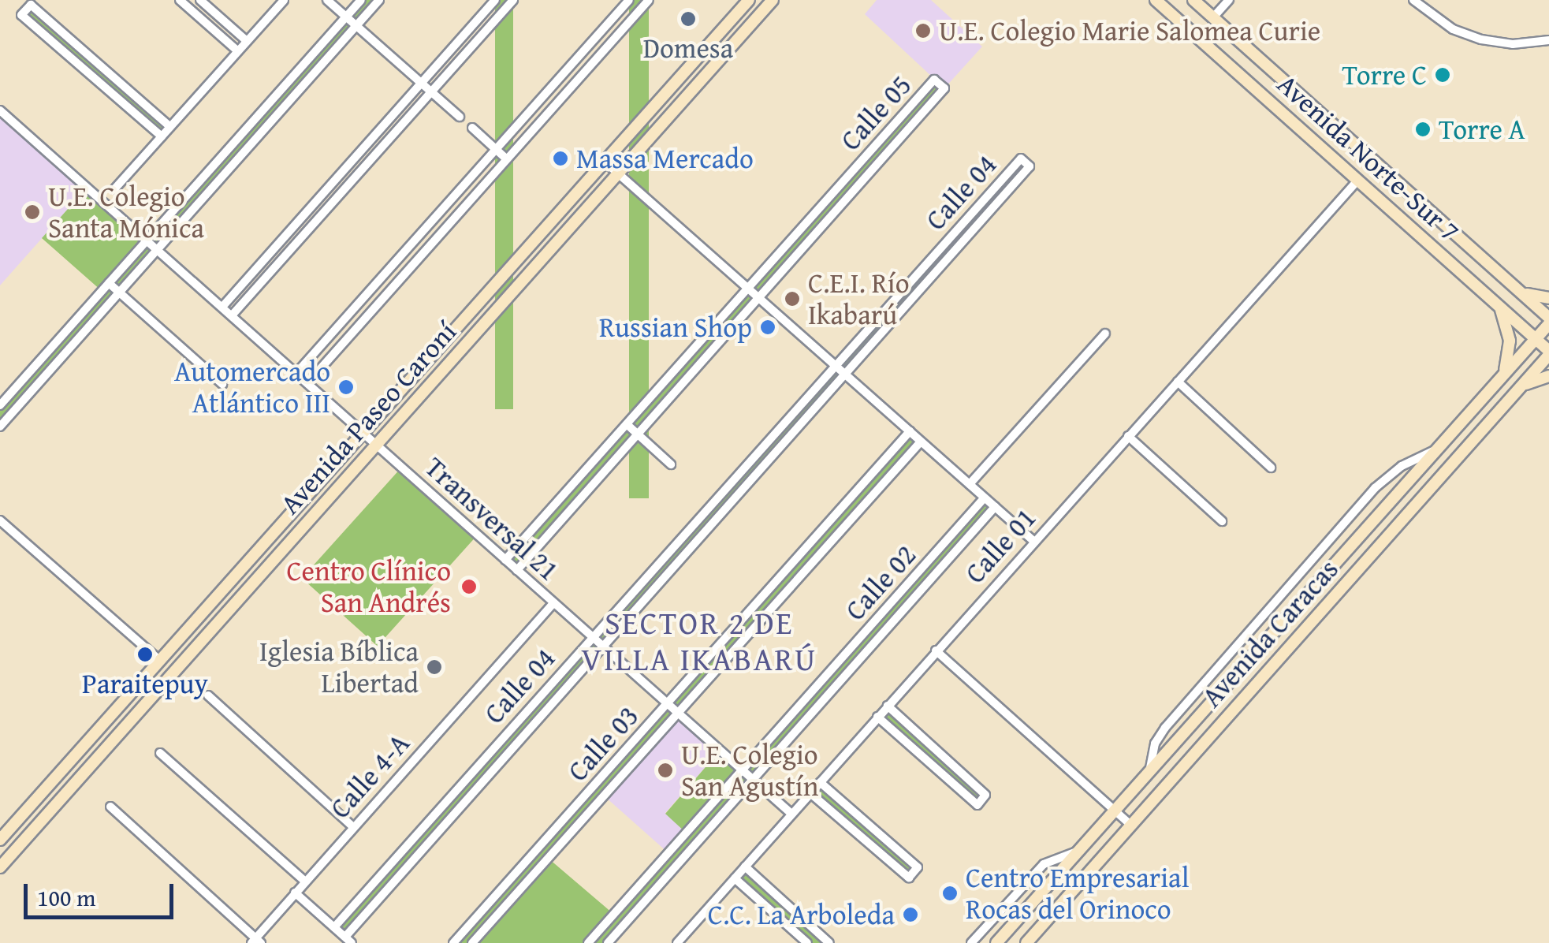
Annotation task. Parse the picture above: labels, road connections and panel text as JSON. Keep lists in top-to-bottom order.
{
  "streets": {
    "street": [
      "Calle 05",
      "Avenida Norte-Sur 7",
      "Calle 04",
      "Avenida Paseo Caroní",
      "Transversal 21",
      "Calle 01",
      "Calle 02",
      "Avenida Caracas",
      "Calle 03",
      "Calle 4-A"
    ]
  },
  "crossings": [
    ["Calle 05", "Transversal 21"],
    ["Avenida Norte-Sur 7", "Calle 01"],
    ["Avenida Norte-Sur 7", "Avenida Caracas"],
    ["Calle 04", "Transversal 21"],
    ["Avenida Paseo Caroní", "Transversal 21"],
    ["Transversal 21", "Calle 01"],
    ["Transversal 21", "Calle 02"],
    ["Transversal 21", "Calle 03"],
    ["Transversal 21", "Calle 4-A"]
  ],
  "districts": ["SECTOR 2 DE VILLA IKABARÚ"],
  "places": [
    "Domesa",
    "U.E. Colegio Marie Salomea Curie",
    "Torre C",
    "Torre A",
    "Massa Mercado",
    "U.E. Colegio Santa Mónica",
    "C.E.I. Río Ikabarú",
    "Russian Shop",
    "Automercado Atlántico III",
    "Centro Clínico San Andrés",
    "Paraitepuy",
    "Iglesia Bíblica Libertad",
    "U.E. Colegio San Agustín",
    "Centro Empresarial Rocas del Orinoco",
    "C.C. La Arboleda"
  ],
  "scale_bar": "100 m"
}
